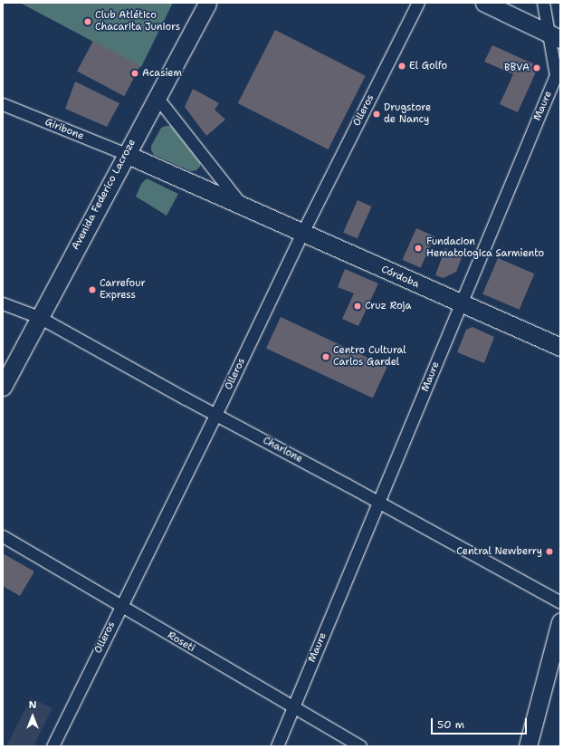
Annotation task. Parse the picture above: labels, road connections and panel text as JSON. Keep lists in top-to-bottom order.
{
  "streets": {
    "main road": ["Avenida Federico Lacroze", "Córdoba"],
    "street": [
      "Maure",
      "Olleros",
      "Giribone",
      "Charlone",
      "Roseti"
    ]
  },
  "crossings": [
    ["Maure", "Córdoba"],
    ["Maure", "Charlone"],
    ["Maure", "Roseti"],
    ["Olleros", "Córdoba"],
    ["Olleros", "Charlone"],
    ["Olleros", "Roseti"],
    ["Giribone", "Avenida Federico Lacroze"],
    ["Giribone", "Córdoba"],
    ["Avenida Federico Lacroze", "Córdoba"],
    ["Avenida Federico Lacroze", "Charlone"]
  ],
  "places": [
    "Club Atlético Chacarita Juniors",
    "El Golfo",
    "BBVA",
    "Acasiem",
    "Drugstore de Nancy",
    "Fundacion Hematologica Sarmiento",
    "Carrefour Express",
    "Cruz Roja",
    "Centro Cultural Carlos Gardel",
    "Central Newberry"
  ],
  "scale_bar": "50 m",
  "north": "top"
}
